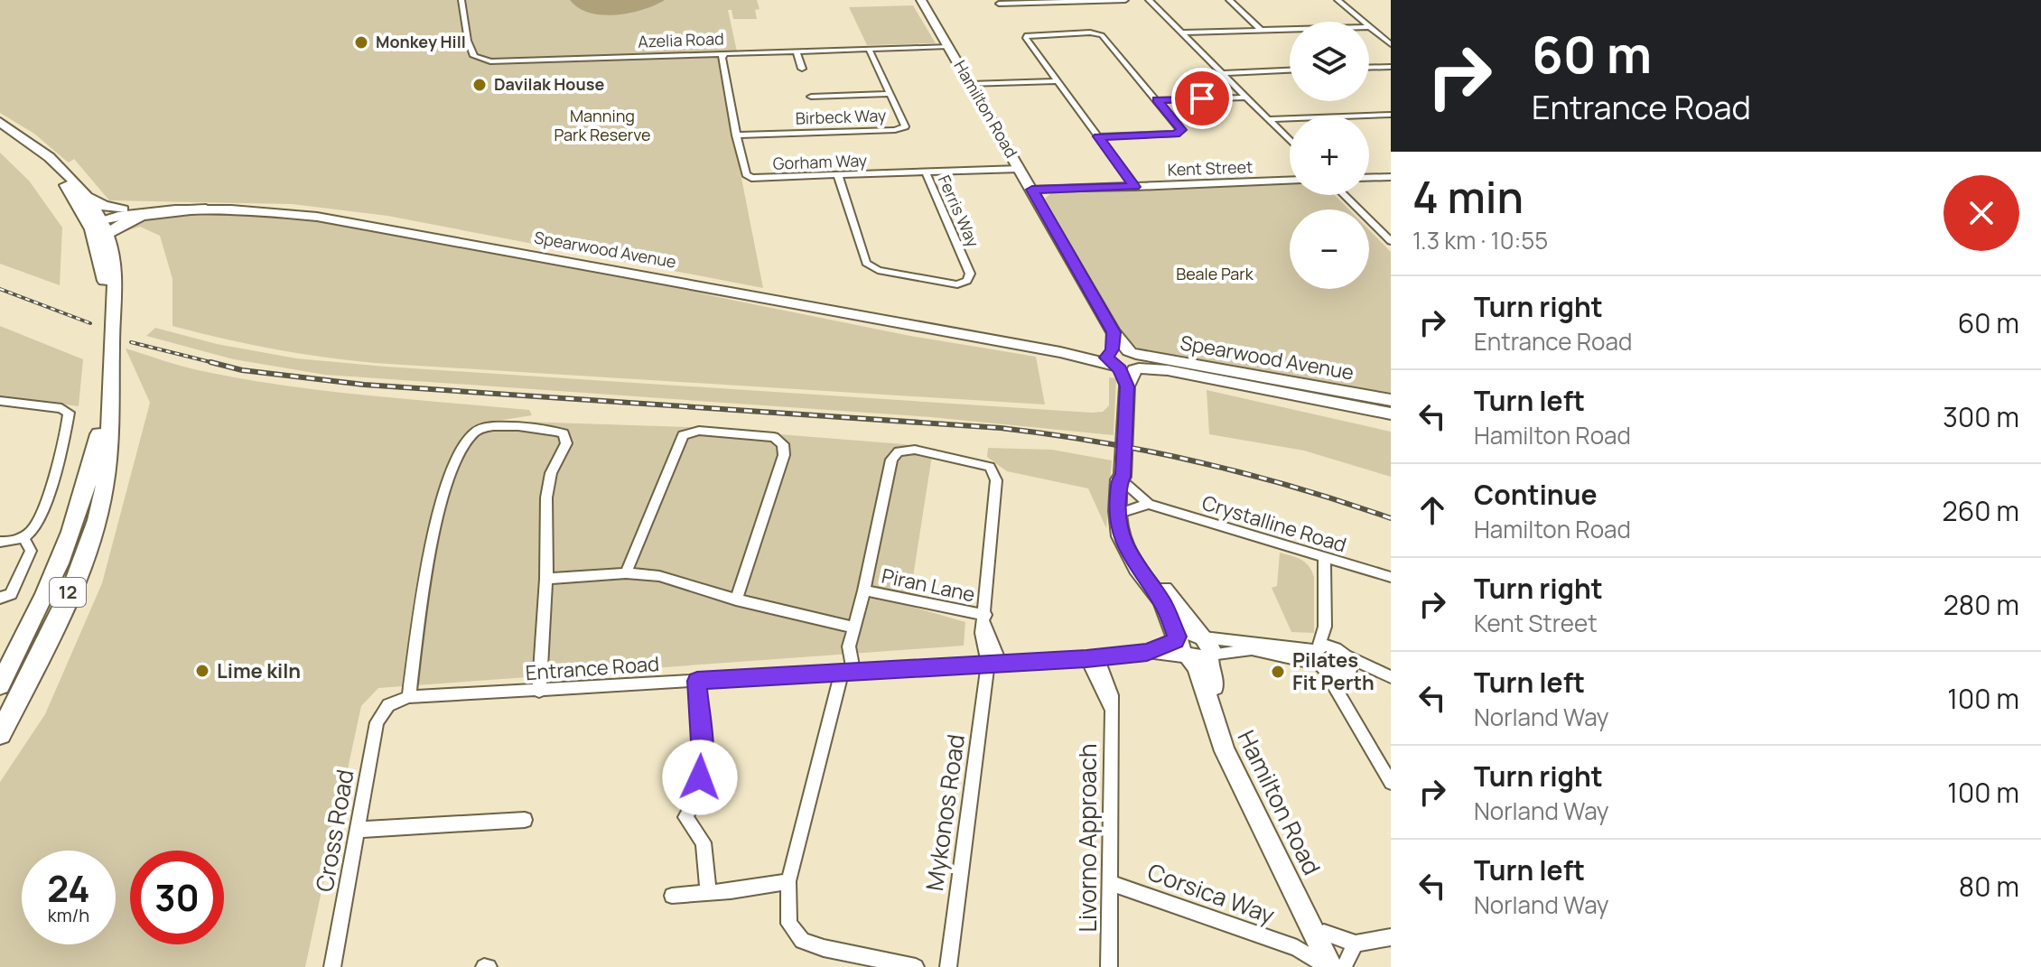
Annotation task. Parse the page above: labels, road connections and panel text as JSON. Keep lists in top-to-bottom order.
{
  "streets": {
    "main road": ["Hamilton Road", "Spearwood Avenue", "12"],
    "street": [
      "Azelia Road",
      "Birbeck Way",
      "Gorham Way",
      "Kent Street",
      "Ferris Way",
      "Crystalline Road",
      "Piran Lane",
      "Entrance Road",
      "Mykonos Road",
      "Cross Road",
      "Livorno Approach",
      "Corsica Way"
    ]
  },
  "crossings": [
    ["Azelia Road", "Hamilton Road"],
    ["Azelia Road", "Birbeck Way"],
    ["Azelia Road", "Gorham Way"],
    ["Hamilton Road", "Gorham Way"],
    ["Hamilton Road", "Kent Street"],
    ["Hamilton Road", "Spearwood Avenue"],
    ["Hamilton Road", "Crystalline Road"],
    ["Hamilton Road", "Entrance Road"],
    ["Hamilton Road", "Corsica Way"],
    ["Birbeck Way", "Gorham Way"],
    ["Gorham Way", "Ferris Way"],
    ["Spearwood Avenue", "12"],
    ["Piran Lane", "Mykonos Road"],
    ["Entrance Road", "Mykonos Road"],
    ["Entrance Road", "Cross Road"],
    ["Entrance Road", "Livorno Approach"],
    ["Livorno Approach", "Corsica Way"]
  ],
  "parks": ["Manning Park Reserve", "Beale Park"],
  "places": [
    "Monkey Hill",
    "Davilak House",
    "Lime kiln",
    "Pilates Fit Perth"
  ],
  "page": {
    "turn": ["60 m", "Entrance Road"],
    "map_buttons": ["+", "−"],
    "heading": ["4 min", "1.3 km · 10:55"],
    "list": [
      {
        "name": "Turn right",
        "note": "Entrance Road",
        "value": "60 m"
      },
      {
        "name": "Turn left",
        "note": "Hamilton Road",
        "value": "300 m"
      },
      {
        "name": "Continue",
        "note": "Hamilton Road",
        "value": "260 m"
      },
      {
        "name": "Turn right",
        "note": "Kent Street",
        "value": "280 m"
      },
      {
        "name": "Turn left",
        "note": "Norland Way",
        "value": "100 m"
      },
      {
        "name": "Turn right",
        "note": "Norland Way",
        "value": "100 m"
      },
      {
        "name": "Turn left",
        "note": "Norland Way",
        "value": "80 m"
      }
    ],
    "speed": "24 km/h",
    "limit": "30"
  }
}
